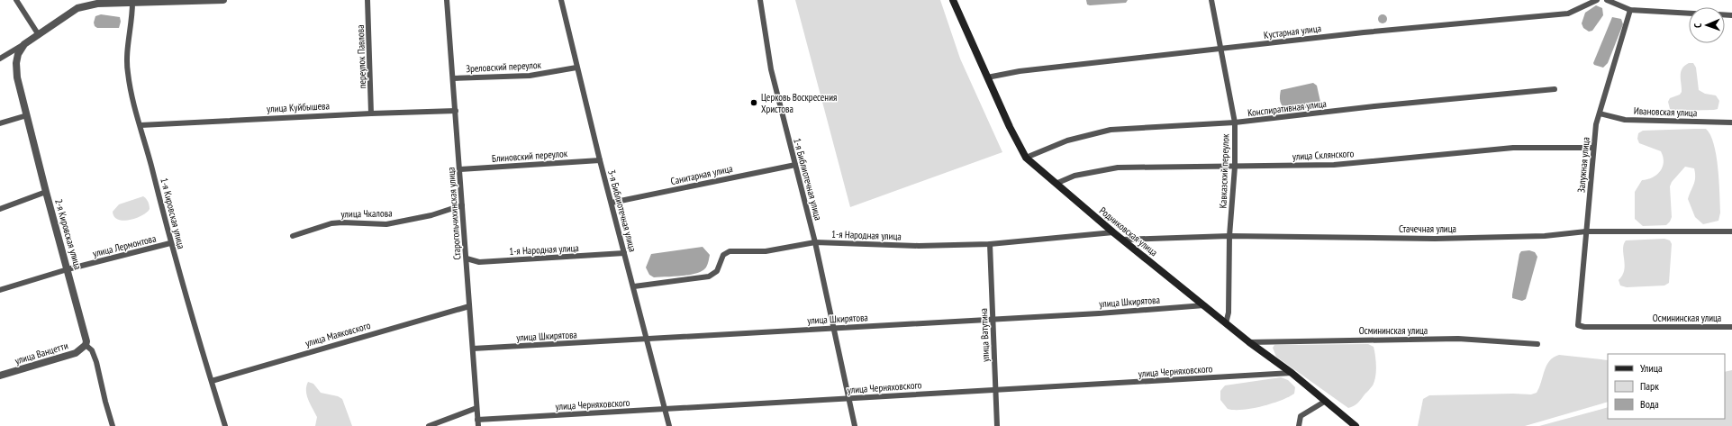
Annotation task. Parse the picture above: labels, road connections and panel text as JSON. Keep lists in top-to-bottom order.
{
  "streets": {
    "main road": ["Родниковская улица"],
    "street": [
      "Кустарная улица",
      "переулок Павлова",
      "Зреловский переулок",
      "улица Куйбышева",
      "Конспиративная улица",
      "Ивановская улица",
      "улица Склянского",
      "Блиновский переулок",
      "Залужная улица",
      "Кавказский переулок",
      "Санитарная улица",
      "1-я Библиотечная улица",
      "3-я Библиотечная улица",
      "1-я Кировская улица",
      "улица Чкалова",
      "Старогольчихинская улица",
      "Стачечная улица",
      "2-я Кировская улица",
      "1-я Народная улица",
      "улица Лермонтова",
      "улица Шкирятова",
      "Осмининская улица",
      "улица Маяковского",
      "улица Ватутина",
      "улица Ванцетти",
      "улица Черняховского"
    ]
  },
  "crossings": [
    ["Кустарная улица", "Кавказский переулок"],
    ["Кустарная улица", "Родниковская улица"],
    ["переулок Павлова", "улица Куйбышева"],
    ["Зреловский переулок", "3-я Библиотечная улица"],
    ["Зреловский переулок", "Старогольчихинская улица"],
    ["улица Куйбышева", "1-я Кировская улица"],
    ["улица Куйбышева", "Старогольчихинская улица"],
    ["Конспиративная улица", "Кавказский переулок"],
    ["Конспиративная улица", "Родниковская улица"],
    ["Ивановская улица", "Залужная улица"],
    ["улица Склянского", "Залужная улица"],
    ["улица Склянского", "Кавказский переулок"],
    ["улица Склянского", "Родниковская улица"],
    ["Блиновский переулок", "3-я Библиотечная улица"],
    ["Блиновский переулок", "Старогольчихинская улица"],
    ["Залужная улица", "Стачечная улица"],
    ["Залужная улица", "Осмининская улица"],
    ["Кавказский переулок", "Стачечная улица"],
    ["Кавказский переулок", "Родниковская улица"],
    ["Санитарная улица", "1-я Библиотечная улица"],
    ["Санитарная улица", "3-я Библиотечная улица"],
    ["1-я Библиотечная улица", "1-я Народная улица"],
    ["1-я Библиотечная улица", "улица Шкирятова"],
    ["1-я Библиотечная улица", "улица Черняховского"],
    ["3-я Библиотечная улица", "1-я Народная улица"],
    ["3-я Библиотечная улица", "улица Шкирятова"],
    ["3-я Библиотечная улица", "улица Черняховского"],
    ["1-я Кировская улица", "улица Лермонтова"],
    ["1-я Кировская улица", "улица Маяковского"],
    ["улица Чкалова", "Старогольчихинская улица"],
    ["Старогольчихинская улица", "1-я Народная улица"],
    ["Старогольчихинская улица", "улица Шкирятова"],
    ["Старогольчихинская улица", "улица Маяковского"],
    ["Старогольчихинская улица", "улица Черняховского"],
    ["Стачечная улица", "Родниковская улица"],
    ["Родниковская улица", "1-я Народная улица"],
    ["Родниковская улица", "улица Шкирятова"],
    ["Родниковская улица", "Осмининская улица"],
    ["Родниковская улица", "улица Черняховского"],
    ["2-я Кировская улица", "улица Лермонтова"],
    ["2-я Кировская улица", "улица Ванцетти"],
    ["1-я Народная улица", "улица Ватутина"],
    ["улица Шкирятова", "улица Ватутина"],
    ["улица Ватутина", "улица Черняховского"]
  ],
  "places": ["Церковь Воскресения Христова"],
  "legend": ["Улица", "Парк", "Вода"],
  "north": "left"
}
